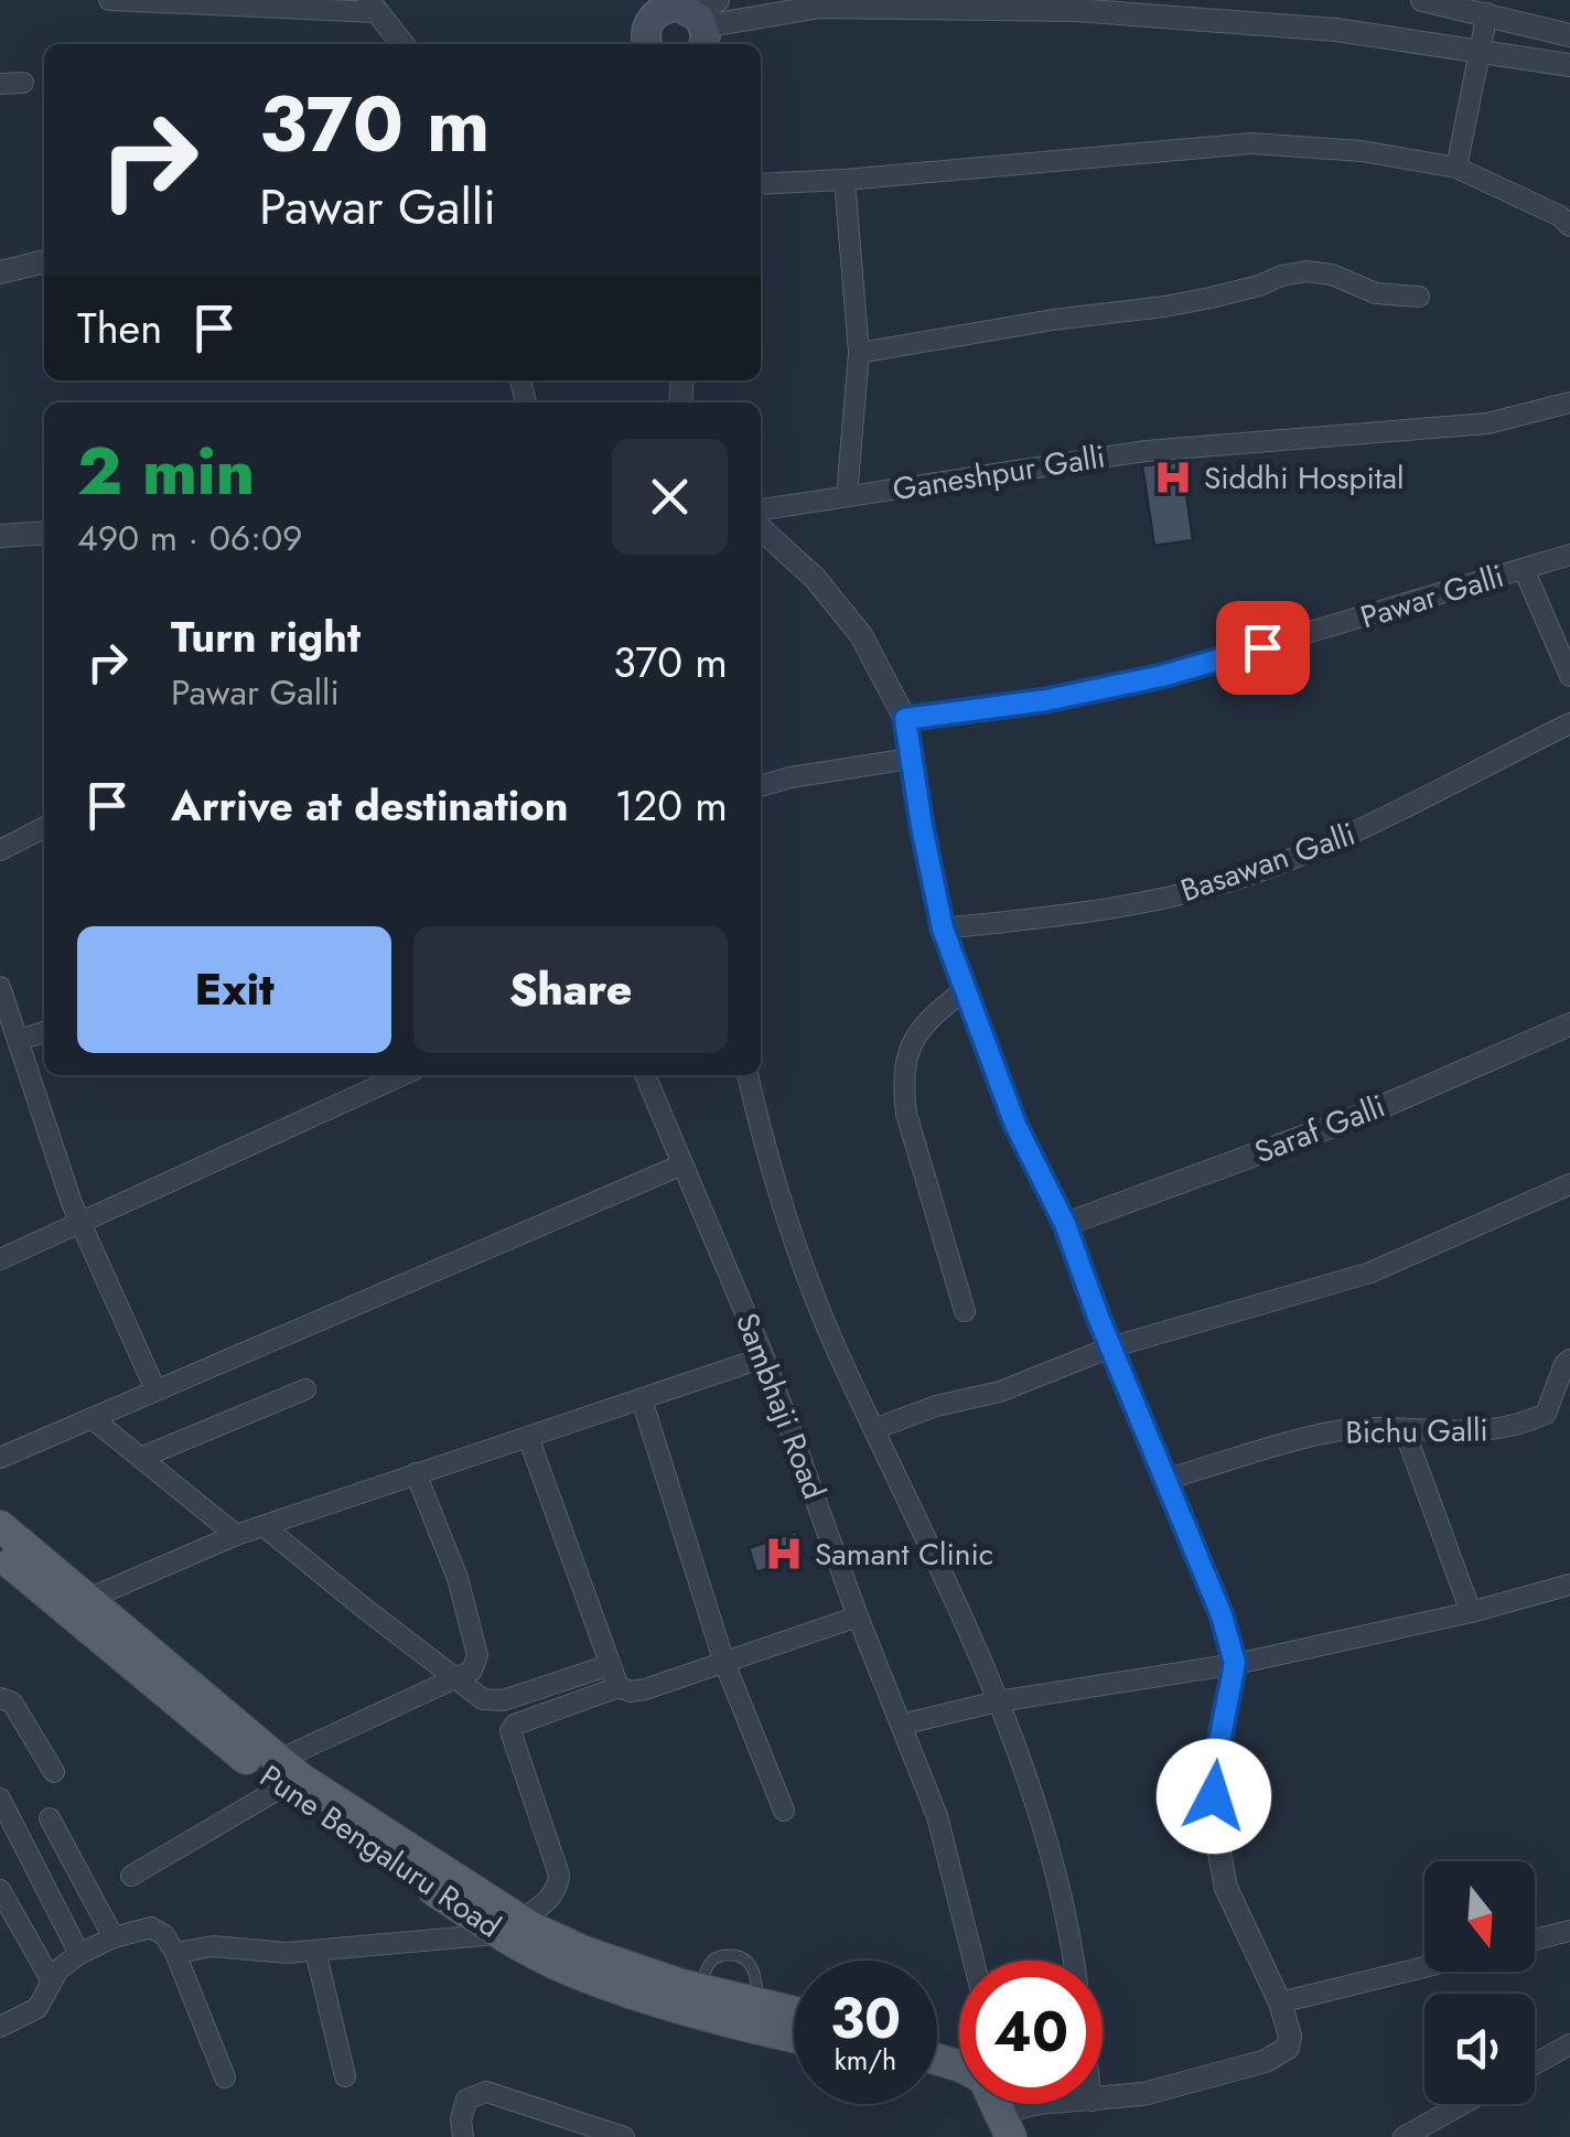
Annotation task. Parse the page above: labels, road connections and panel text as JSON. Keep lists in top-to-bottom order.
{
  "streets": {
    "main road": ["Pune Bengaluru Road"],
    "street": [
      "Ganeshpur Galli",
      "Pawar Galli",
      "Basawan Galli",
      "Saraf Galli",
      "Sambhaji Road",
      "Bichu Galli"
    ]
  },
  "places": {
    "hospital": ["Siddhi Hospital", "Samant Clinic"]
  },
  "north": "bottom",
  "page": {
    "turn": ["370 m", "Pawar Galli"],
    "then": "Then",
    "heading": ["2 min", "490 m · 06:09"],
    "list": [
      {
        "name": "Turn right",
        "note": "Pawar Galli",
        "value": "370 m"
      },
      {
        "name": "Arrive at destination",
        "value": "120 m"
      }
    ],
    "buttons": ["Exit", "Share"],
    "speed": "30 km/h",
    "limit": "40"
  }
}
